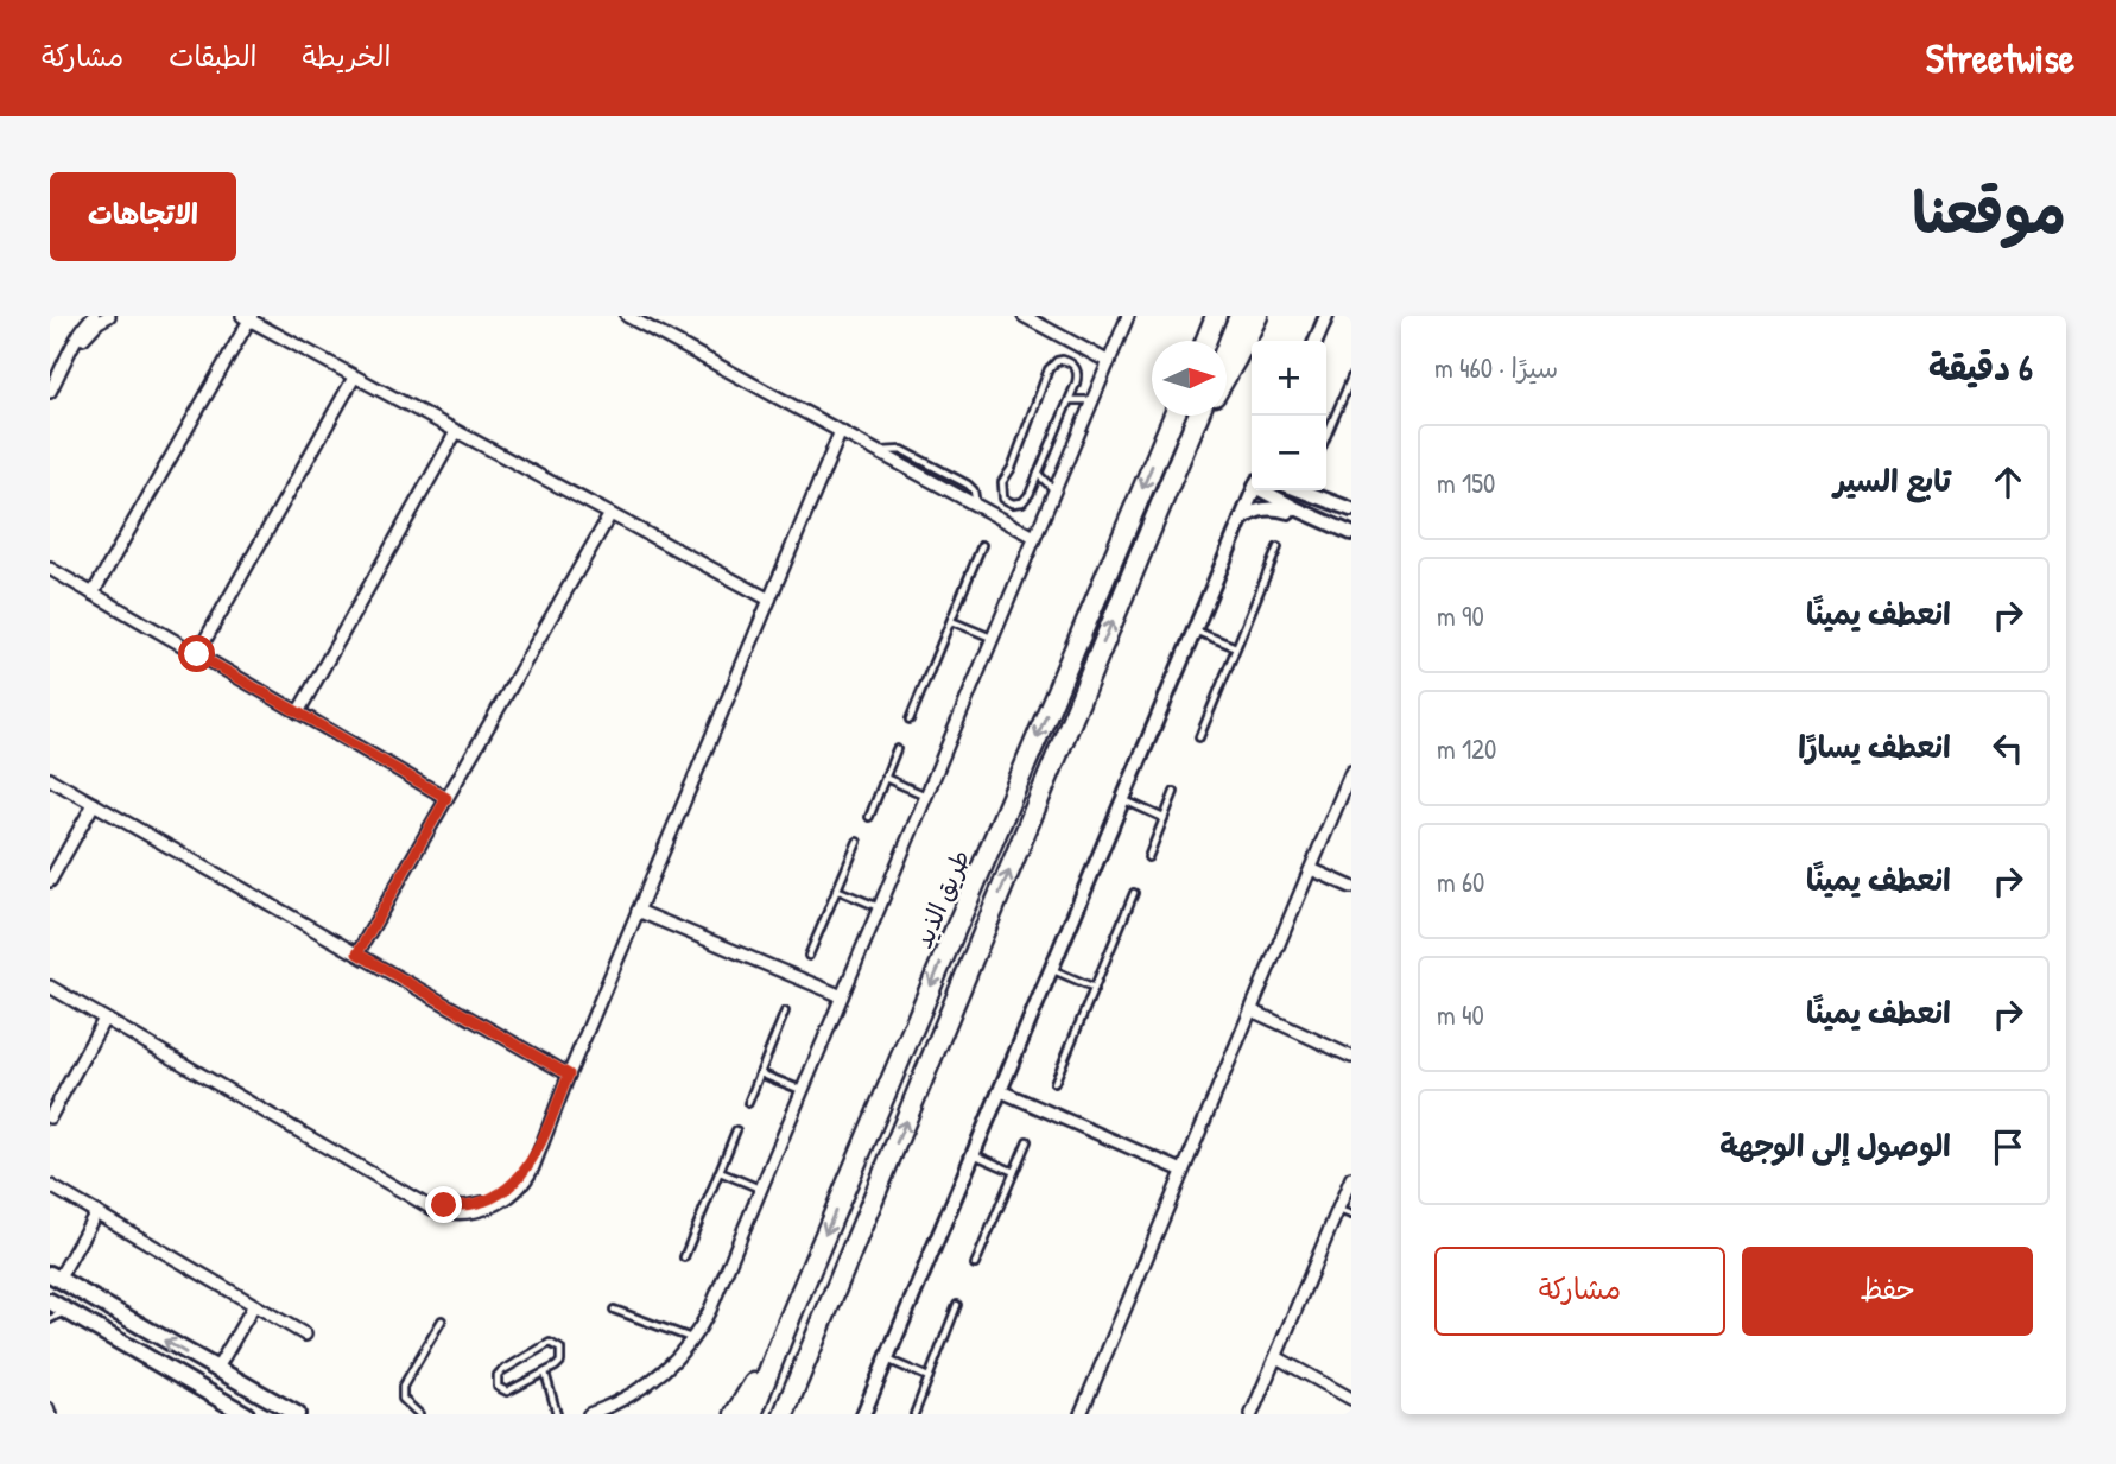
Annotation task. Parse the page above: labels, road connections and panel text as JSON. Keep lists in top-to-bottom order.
{
  "streets": {
    "highway": ["طريق الذيد"]
  },
  "north": "right",
  "page": {
    "header": "Streetwise",
    "nav": ["الخريطة", "الطبقات", "مشاركة"],
    "title": "موقعنا",
    "buttons": [
      "الاتجاهات",
      ["حفظ", "مشاركة"]
    ],
    "heading": ["6 دقيقة", "سيرًا · 460 m"],
    "map_buttons": ["+", "−"],
    "list": [
      ["تابع السير", "150 m"],
      ["انعطف يمينًا", "90 m"],
      ["انعطف يسارًا", "120 m"],
      ["انعطف يمينًا", "60 m"],
      ["انعطف يمينًا", "40 m"],
      "الوصول إلى الوجهة"
    ]
  }
}
